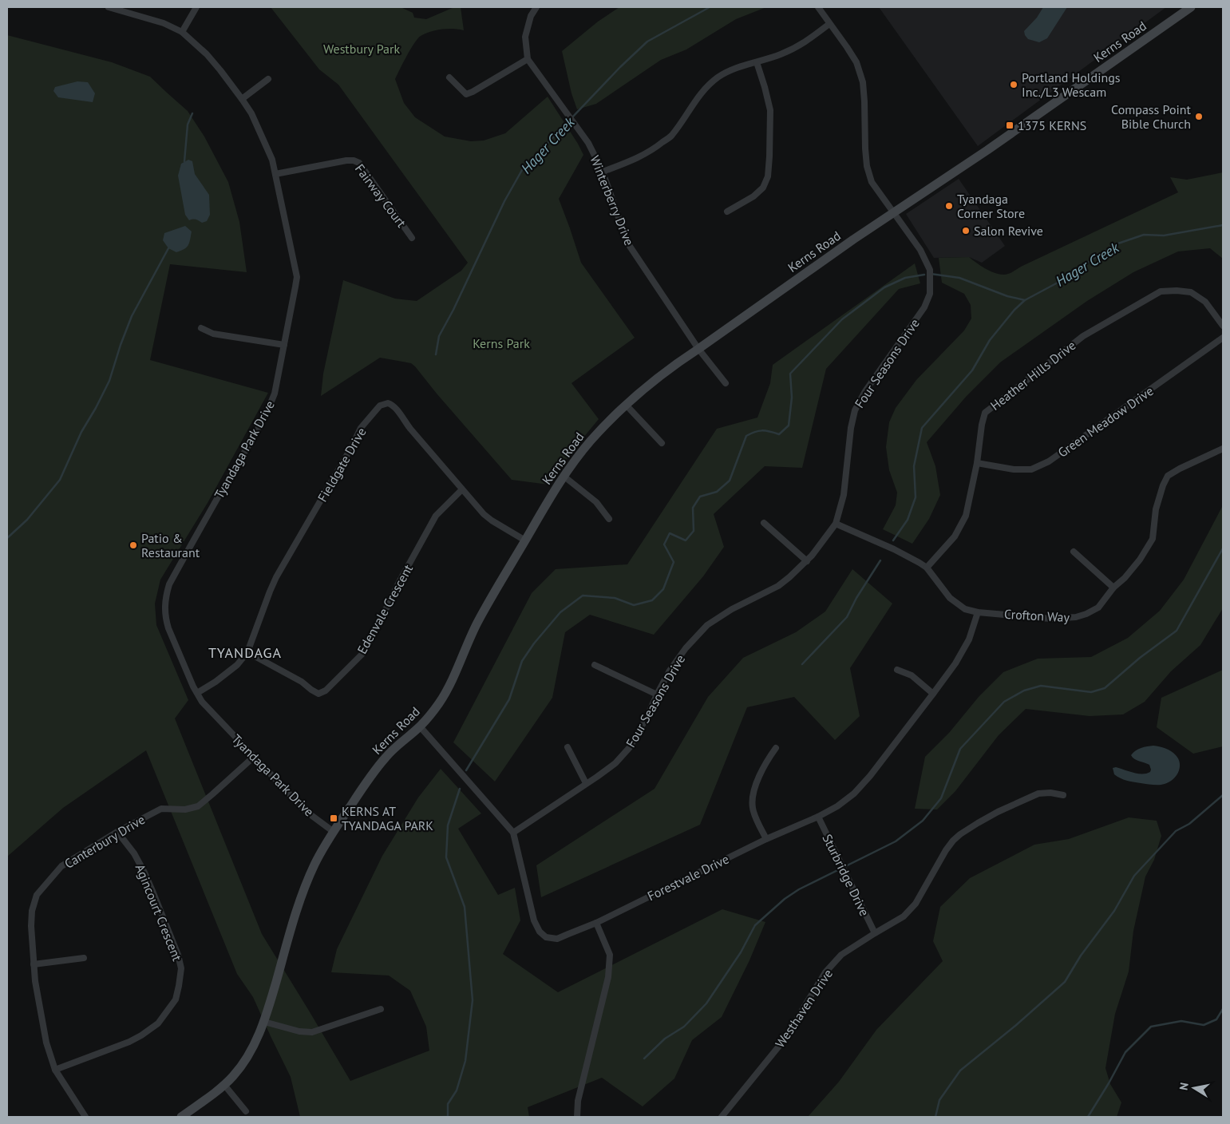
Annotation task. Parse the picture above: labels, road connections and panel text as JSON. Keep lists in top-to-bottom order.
{
  "streets": {
    "street": [
      "Kerns Road",
      "Fairway Court",
      "Winterberry Drive",
      "Four Seasons Drive",
      "Heather Hills Drive",
      "Green Meadow Drive",
      "Tyandaga Park Drive",
      "Fieldgate Drive",
      "Edenvale Crescent",
      "Crofton Way",
      "Canterbury Drive",
      "Sturbridge Drive",
      "Forestvale Drive",
      "Agincourt Crescent",
      "Westhaven Drive"
    ]
  },
  "crossings": [
    ["Kerns Road", "Winterberry Drive"],
    ["Kerns Road", "Four Seasons Drive"],
    ["Kerns Road", "Tyandaga Park Drive"],
    ["Kerns Road", "Fieldgate Drive"],
    ["Kerns Road", "Forestvale Drive"],
    ["Fairway Court", "Tyandaga Park Drive"],
    ["Four Seasons Drive", "Crofton Way"],
    ["Four Seasons Drive", "Forestvale Drive"],
    ["Heather Hills Drive", "Green Meadow Drive"],
    ["Heather Hills Drive", "Crofton Way"],
    ["Tyandaga Park Drive", "Fieldgate Drive"],
    ["Tyandaga Park Drive", "Canterbury Drive"],
    ["Fieldgate Drive", "Edenvale Crescent"],
    ["Crofton Way", "Forestvale Drive"],
    ["Canterbury Drive", "Agincourt Crescent"],
    ["Sturbridge Drive", "Forestvale Drive"],
    ["Sturbridge Drive", "Westhaven Drive"]
  ],
  "districts": ["TYANDAGA"],
  "water": ["Hager Creek"],
  "parks": ["Westbury Park", "Kerns Park"],
  "places": {
    "other": [
      "Portland Holdings Inc./L3 Wescam",
      "Compass Point Bible Church",
      "Tyandaga Corner Store",
      "Salon Revive",
      "Patio & Restaurant"
    ],
    "transit": ["1375 KERNS", "KERNS AT TYANDAGA PARK"]
  },
  "north": "left"
}
